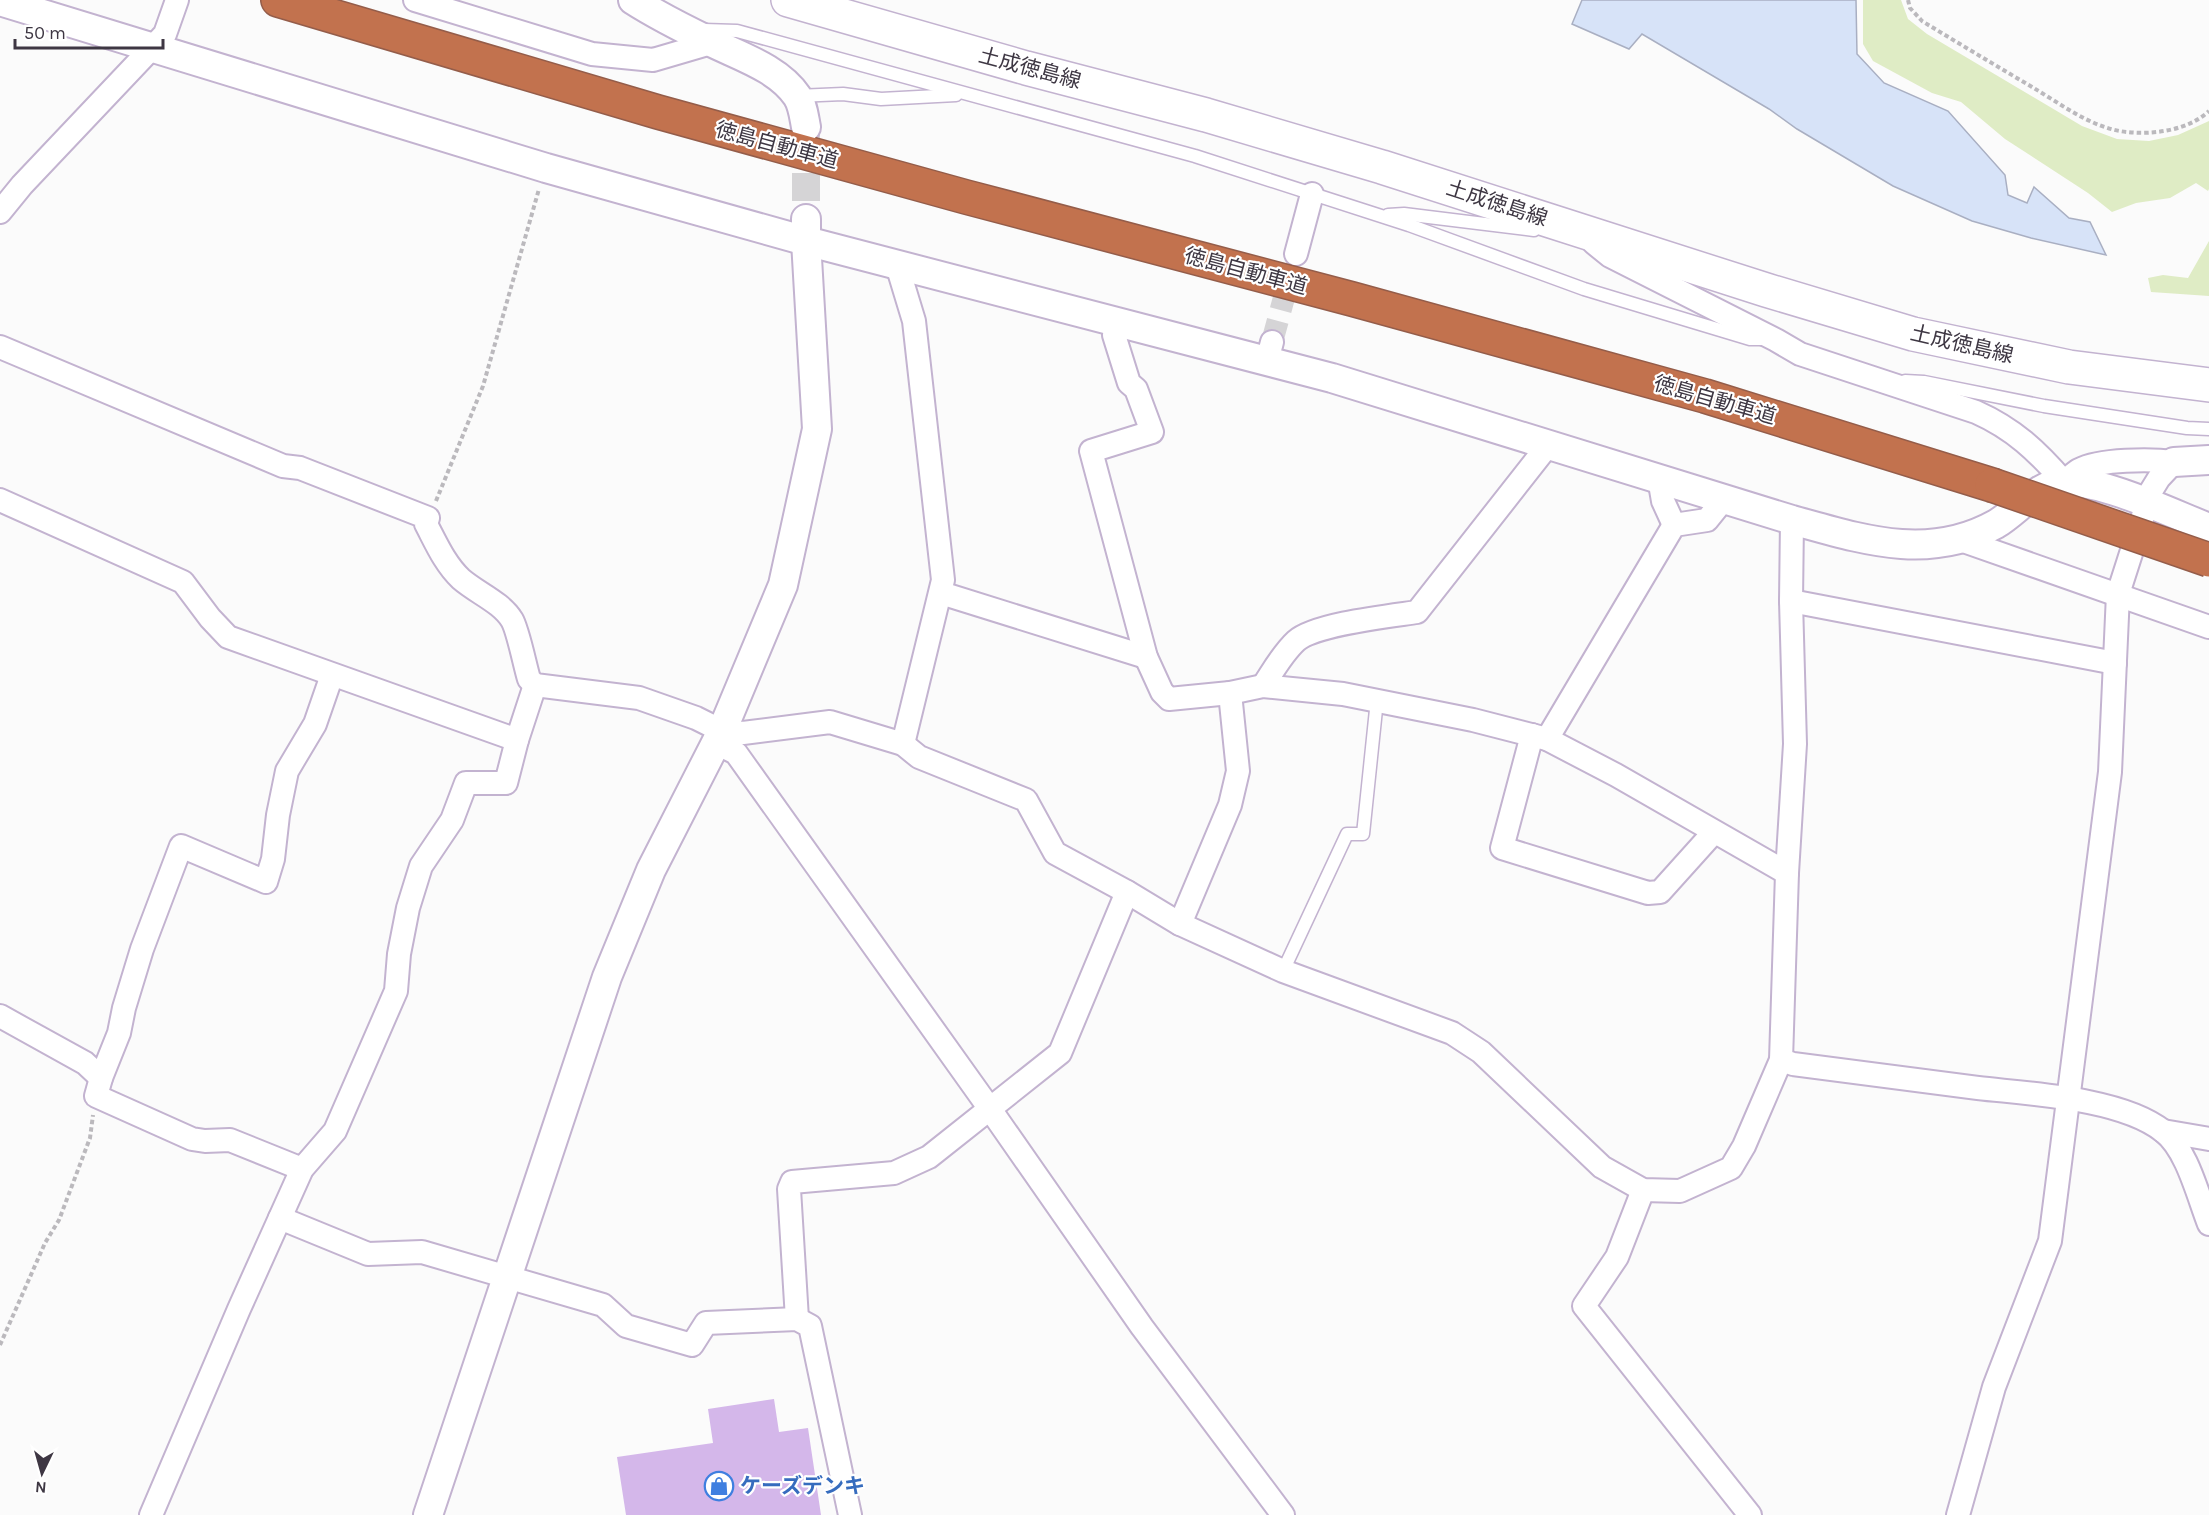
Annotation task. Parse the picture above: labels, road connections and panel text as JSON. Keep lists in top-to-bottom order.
{
  "streets": {
    "highway": ["徳島自動車道"],
    "main road": ["土成徳島線"]
  },
  "places": {
    "shop": ["ケーズデンキ"]
  },
  "scale_bar": "50 m",
  "north": "bottom"
}
